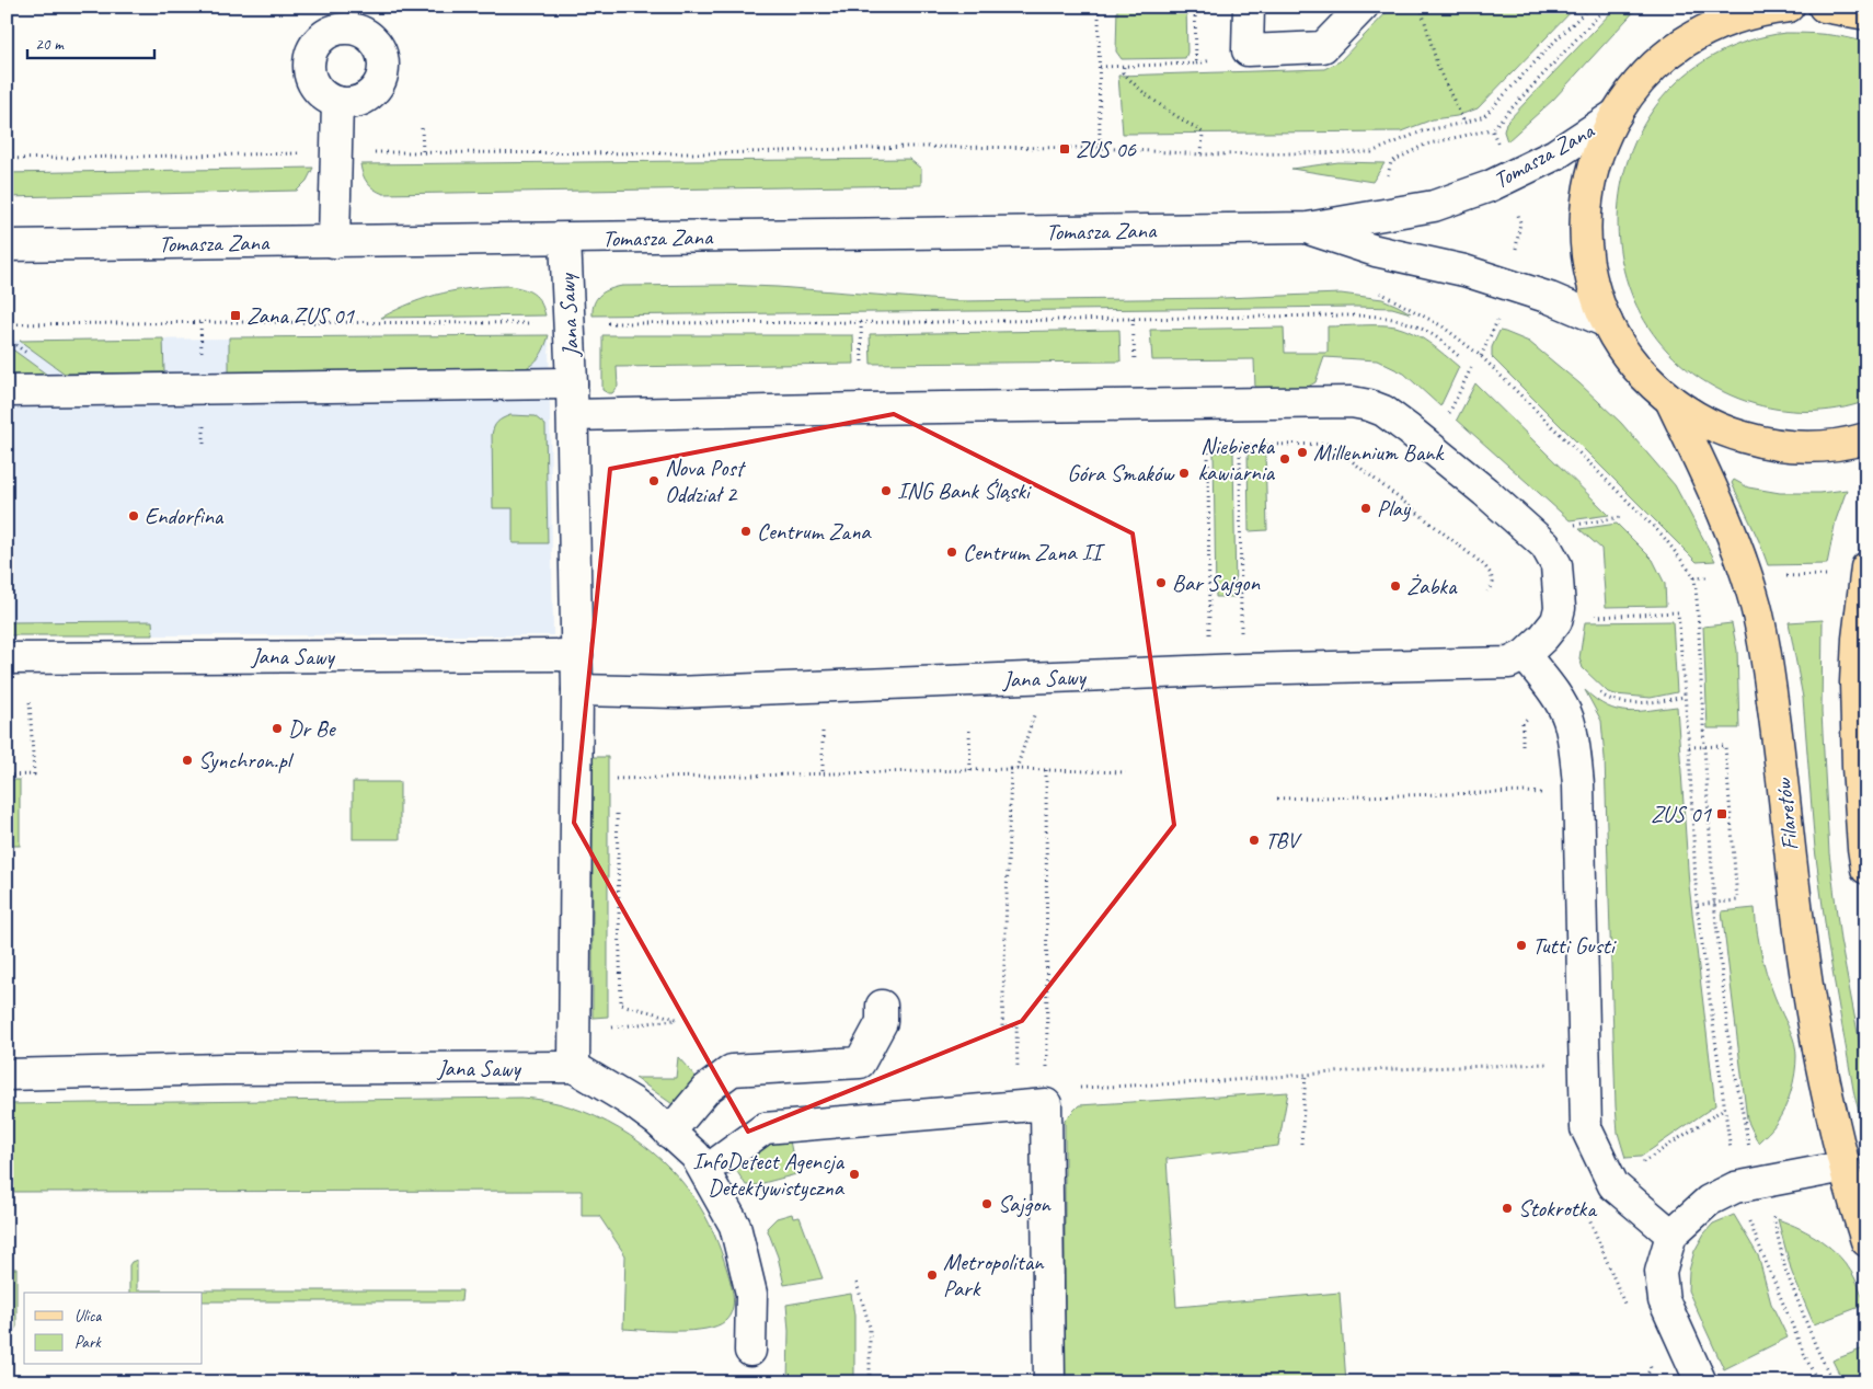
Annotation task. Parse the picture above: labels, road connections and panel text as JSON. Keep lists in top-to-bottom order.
{
  "streets": {
    "main road": ["Filaretów"],
    "street": ["Tomasza Zana", "Jana Sawy"]
  },
  "crossings": [
    ["Tomasza Zana", "Jana Sawy"]
  ],
  "places": {
    "transit": ["ZUS 06", "Zana ZUS 01", "ZUS 01"],
    "other": [
      "Millennium Bank",
      "Niebieska kawiarnia",
      "Góra Smaków",
      "Nova Post Oddział 2",
      "ING Bank Śląski",
      "Play",
      "Endorfina",
      "Centrum Zana",
      "Centrum Zana II",
      "Bar Sajgon",
      "Żabka",
      "Dr Be",
      "Synchron.pl",
      "TBV",
      "Tutti Gusti",
      "InfoDetect Agencja Detektywistyczna",
      "Sajgon",
      "Stokrotka",
      "Metropolitan Park"
    ]
  },
  "legend": ["Ulica", "Park"],
  "scale_bar": "20 m"
}
